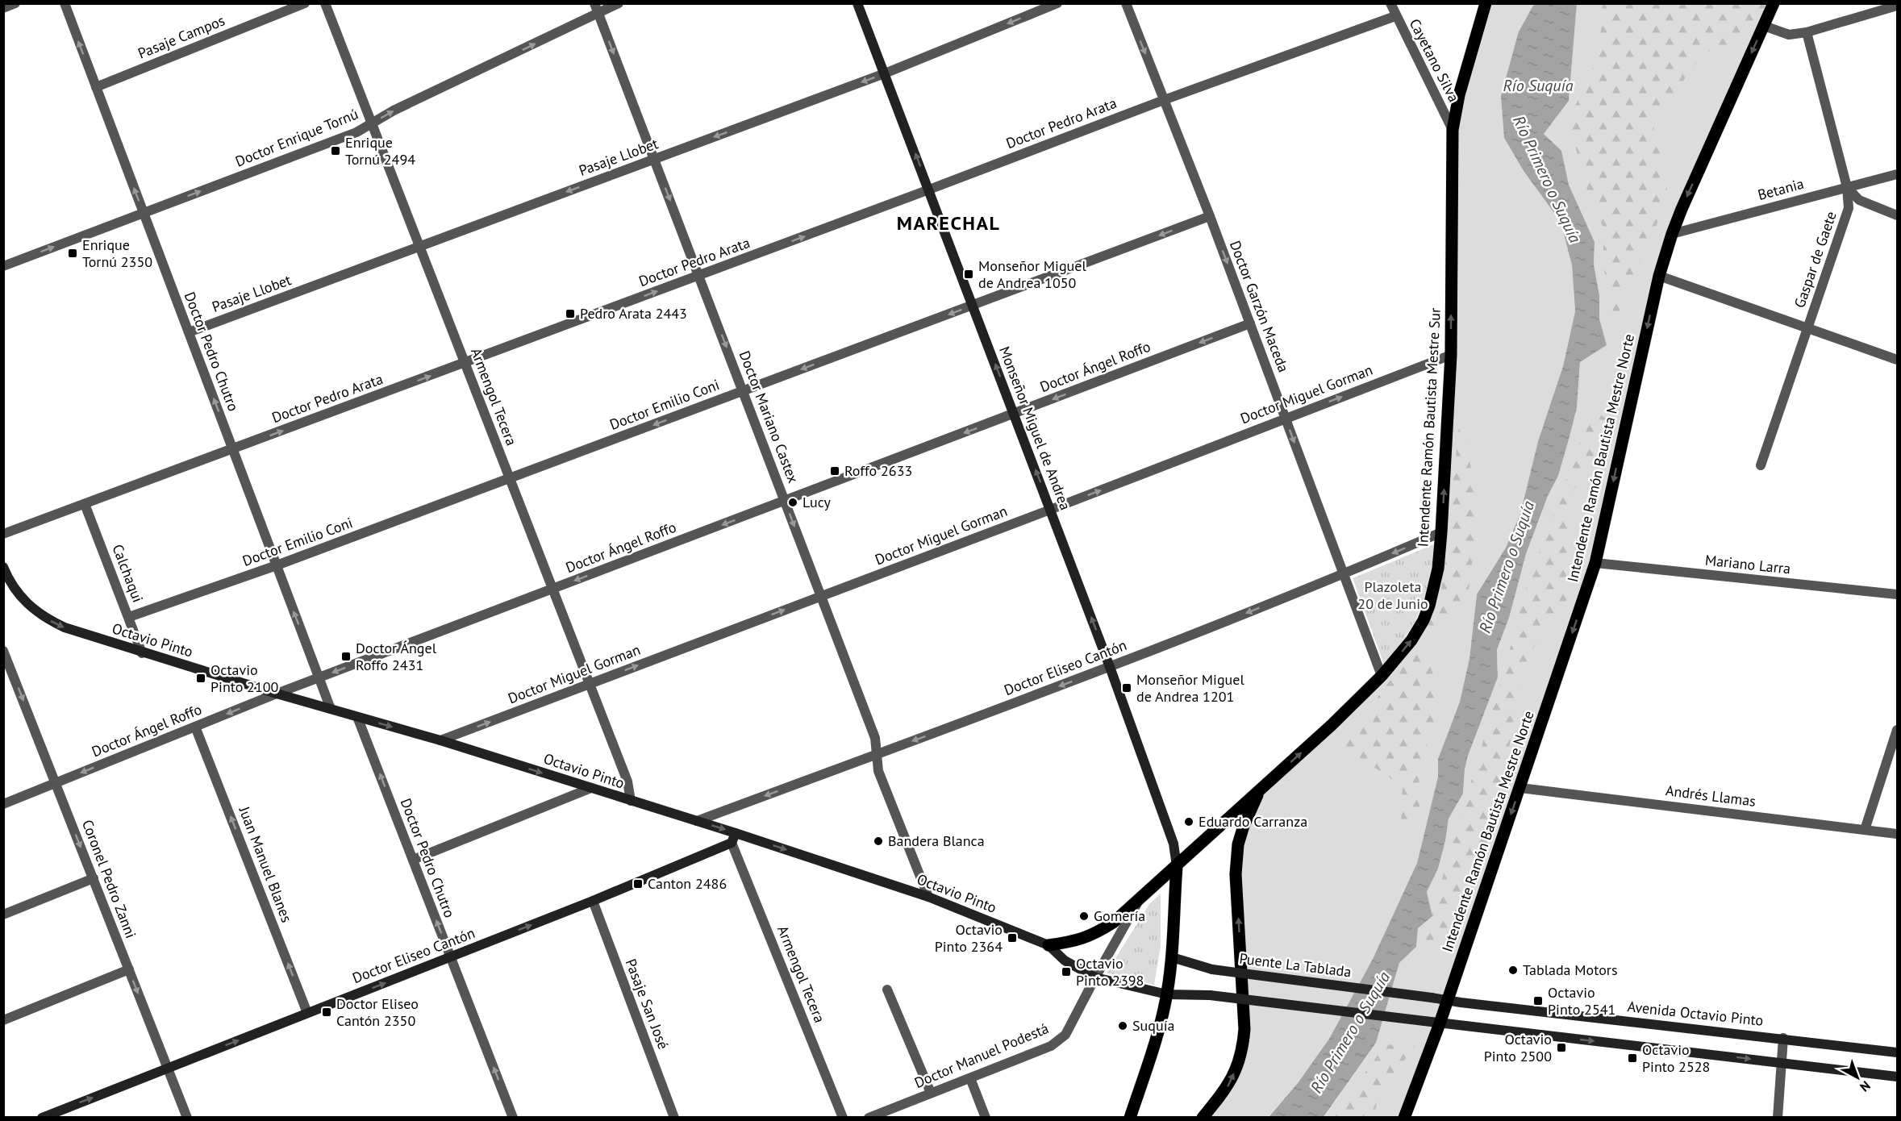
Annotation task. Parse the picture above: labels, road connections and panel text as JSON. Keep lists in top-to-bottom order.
{
  "streets": {
    "main road": [
      "Intendente Ramón Bautista Mestre Sur",
      "Monseñor Miguel de Andrea",
      "Intendente Ramón Bautista Mestre Norte",
      "Octavio Pinto",
      "Doctor Eliseo Cantón",
      "Puente La Tablada",
      "Avenida Octavio Pinto"
    ],
    "street": [
      "Pasaje Campos",
      "Cayetano Silva",
      "Doctor Pedro Arata",
      "Doctor Enrique Tornú",
      "Pasaje Llobet",
      "Betania",
      "Gaspar de Gaete",
      "Doctor Garzón Maceda",
      "Doctor Pedro Chutro",
      "Doctor Ángel Roffo",
      "Doctor Miguel Gorman",
      "Armengol Tecera",
      "Doctor Emilio Coni",
      "Doctor Mariano Castex",
      "Mariano Larra",
      "Calchaqui",
      "Andrés Llamas",
      "Juan Manuel Blanes",
      "Coronel Pedro Zanni",
      "Pasaje San José",
      "Doctor Manuel Podestá"
    ]
  },
  "crossings": [
    ["Pasaje Campos", "Doctor Pedro Chutro"],
    ["Cayetano Silva", "Doctor Pedro Arata"],
    ["Cayetano Silva", "Intendente Ramón Bautista Mestre Sur"],
    ["Doctor Pedro Arata", "Doctor Garzón Maceda"],
    ["Doctor Pedro Arata", "Doctor Pedro Chutro"],
    ["Doctor Pedro Arata", "Armengol Tecera"],
    ["Doctor Pedro Arata", "Doctor Mariano Castex"],
    ["Doctor Pedro Arata", "Monseñor Miguel de Andrea"],
    ["Doctor Pedro Arata", "Calchaqui"],
    ["Doctor Enrique Tornú", "Doctor Pedro Chutro"],
    ["Doctor Enrique Tornú", "Armengol Tecera"],
    ["Doctor Enrique Tornú", "Doctor Mariano Castex"],
    ["Pasaje Llobet", "Doctor Pedro Chutro"],
    ["Pasaje Llobet", "Armengol Tecera"],
    ["Pasaje Llobet", "Doctor Mariano Castex"],
    ["Pasaje Llobet", "Monseñor Miguel de Andrea"],
    ["Betania", "Gaspar de Gaete"],
    ["Betania", "Intendente Ramón Bautista Mestre Norte"],
    ["Doctor Garzón Maceda", "Doctor Ángel Roffo"],
    ["Doctor Garzón Maceda", "Doctor Miguel Gorman"],
    ["Doctor Garzón Maceda", "Doctor Emilio Coni"],
    ["Doctor Garzón Maceda", "Intendente Ramón Bautista Mestre Sur"],
    ["Doctor Garzón Maceda", "Doctor Eliseo Cantón"],
    ["Doctor Pedro Chutro", "Doctor Ángel Roffo"],
    ["Doctor Pedro Chutro", "Doctor Emilio Coni"],
    ["Doctor Pedro Chutro", "Octavio Pinto"],
    ["Doctor Pedro Chutro", "Doctor Eliseo Cantón"],
    ["Doctor Ángel Roffo", "Armengol Tecera"],
    ["Doctor Ángel Roffo", "Doctor Mariano Castex"],
    ["Doctor Ángel Roffo", "Monseñor Miguel de Andrea"],
    ["Doctor Ángel Roffo", "Octavio Pinto"],
    ["Doctor Ángel Roffo", "Juan Manuel Blanes"],
    ["Doctor Ángel Roffo", "Coronel Pedro Zanni"],
    ["Doctor Miguel Gorman", "Armengol Tecera"],
    ["Doctor Miguel Gorman", "Doctor Mariano Castex"],
    ["Doctor Miguel Gorman", "Intendente Ramón Bautista Mestre Sur"],
    ["Doctor Miguel Gorman", "Monseñor Miguel de Andrea"],
    ["Doctor Miguel Gorman", "Octavio Pinto"],
    ["Armengol Tecera", "Doctor Emilio Coni"],
    ["Armengol Tecera", "Octavio Pinto"],
    ["Armengol Tecera", "Doctor Eliseo Cantón"],
    ["Doctor Emilio Coni", "Doctor Mariano Castex"],
    ["Doctor Emilio Coni", "Monseñor Miguel de Andrea"],
    ["Doctor Emilio Coni", "Calchaqui"],
    ["Doctor Mariano Castex", "Octavio Pinto"],
    ["Doctor Mariano Castex", "Doctor Eliseo Cantón"],
    ["Intendente Ramón Bautista Mestre Sur", "Monseñor Miguel de Andrea"],
    ["Intendente Ramón Bautista Mestre Sur", "Octavio Pinto"],
    ["Intendente Ramón Bautista Mestre Sur", "Doctor Eliseo Cantón"],
    ["Intendente Ramón Bautista Mestre Sur", "Doctor Manuel Podestá"],
    ["Monseñor Miguel de Andrea", "Doctor Eliseo Cantón"],
    ["Intendente Ramón Bautista Mestre Norte", "Mariano Larra"],
    ["Intendente Ramón Bautista Mestre Norte", "Andrés Llamas"],
    ["Intendente Ramón Bautista Mestre Norte", "Avenida Octavio Pinto"],
    ["Calchaqui", "Octavio Pinto"],
    ["Octavio Pinto", "Doctor Eliseo Cantón"],
    ["Octavio Pinto", "Doctor Manuel Podestá"],
    ["Doctor Eliseo Cantón", "Juan Manuel Blanes"],
    ["Doctor Eliseo Cantón", "Coronel Pedro Zanni"],
    ["Doctor Eliseo Cantón", "Pasaje San José"],
    ["Puente La Tablada", "Avenida Octavio Pinto"]
  ],
  "one_way": [
    "Doctor Pedro Arata",
    "Doctor Enrique Tornú",
    "Pasaje Llobet",
    "Doctor Garzón Maceda",
    "Doctor Pedro Chutro",
    "Doctor Ángel Roffo",
    "Doctor Miguel Gorman",
    "Doctor Emilio Coni",
    "Doctor Mariano Castex",
    "Intendente Ramón Bautista Mestre Sur",
    "Monseñor Miguel de Andrea",
    "Intendente Ramón Bautista Mestre Norte",
    "Octavio Pinto",
    "Juan Manuel Blanes",
    "Coronel Pedro Zanni"
  ],
  "districts": ["MARECHAL"],
  "water": ["Río Suquía", "Río Primero o Suquía"],
  "parks": ["Plazoleta 20 de Junio"],
  "places": {
    "transit": [
      "Enrique Tornú 2494",
      "Enrique Tornú 2350",
      "Monseñor Miguel de Andrea 1050",
      "Pedro Arata 2443",
      "Roffo 2633",
      "Doctor Ángel Roffo 2431",
      "Octavio Pinto 2100",
      "Monseñor Miguel de Andrea 1201",
      "Canton 2486",
      "Octavio Pinto 2364",
      "Octavio Pinto 2398",
      "Octavio Pinto 2541",
      "Doctor Eliseo Cantón 2350",
      "Octavio Pinto 2500",
      "Octavio Pinto 2528"
    ],
    "other": [
      "Lucy",
      "Eduardo Carranza",
      "Bandera Blanca",
      "Gomería",
      "Tablada Motors",
      "Suquía"
    ]
  },
  "north": "bottom right"
}
